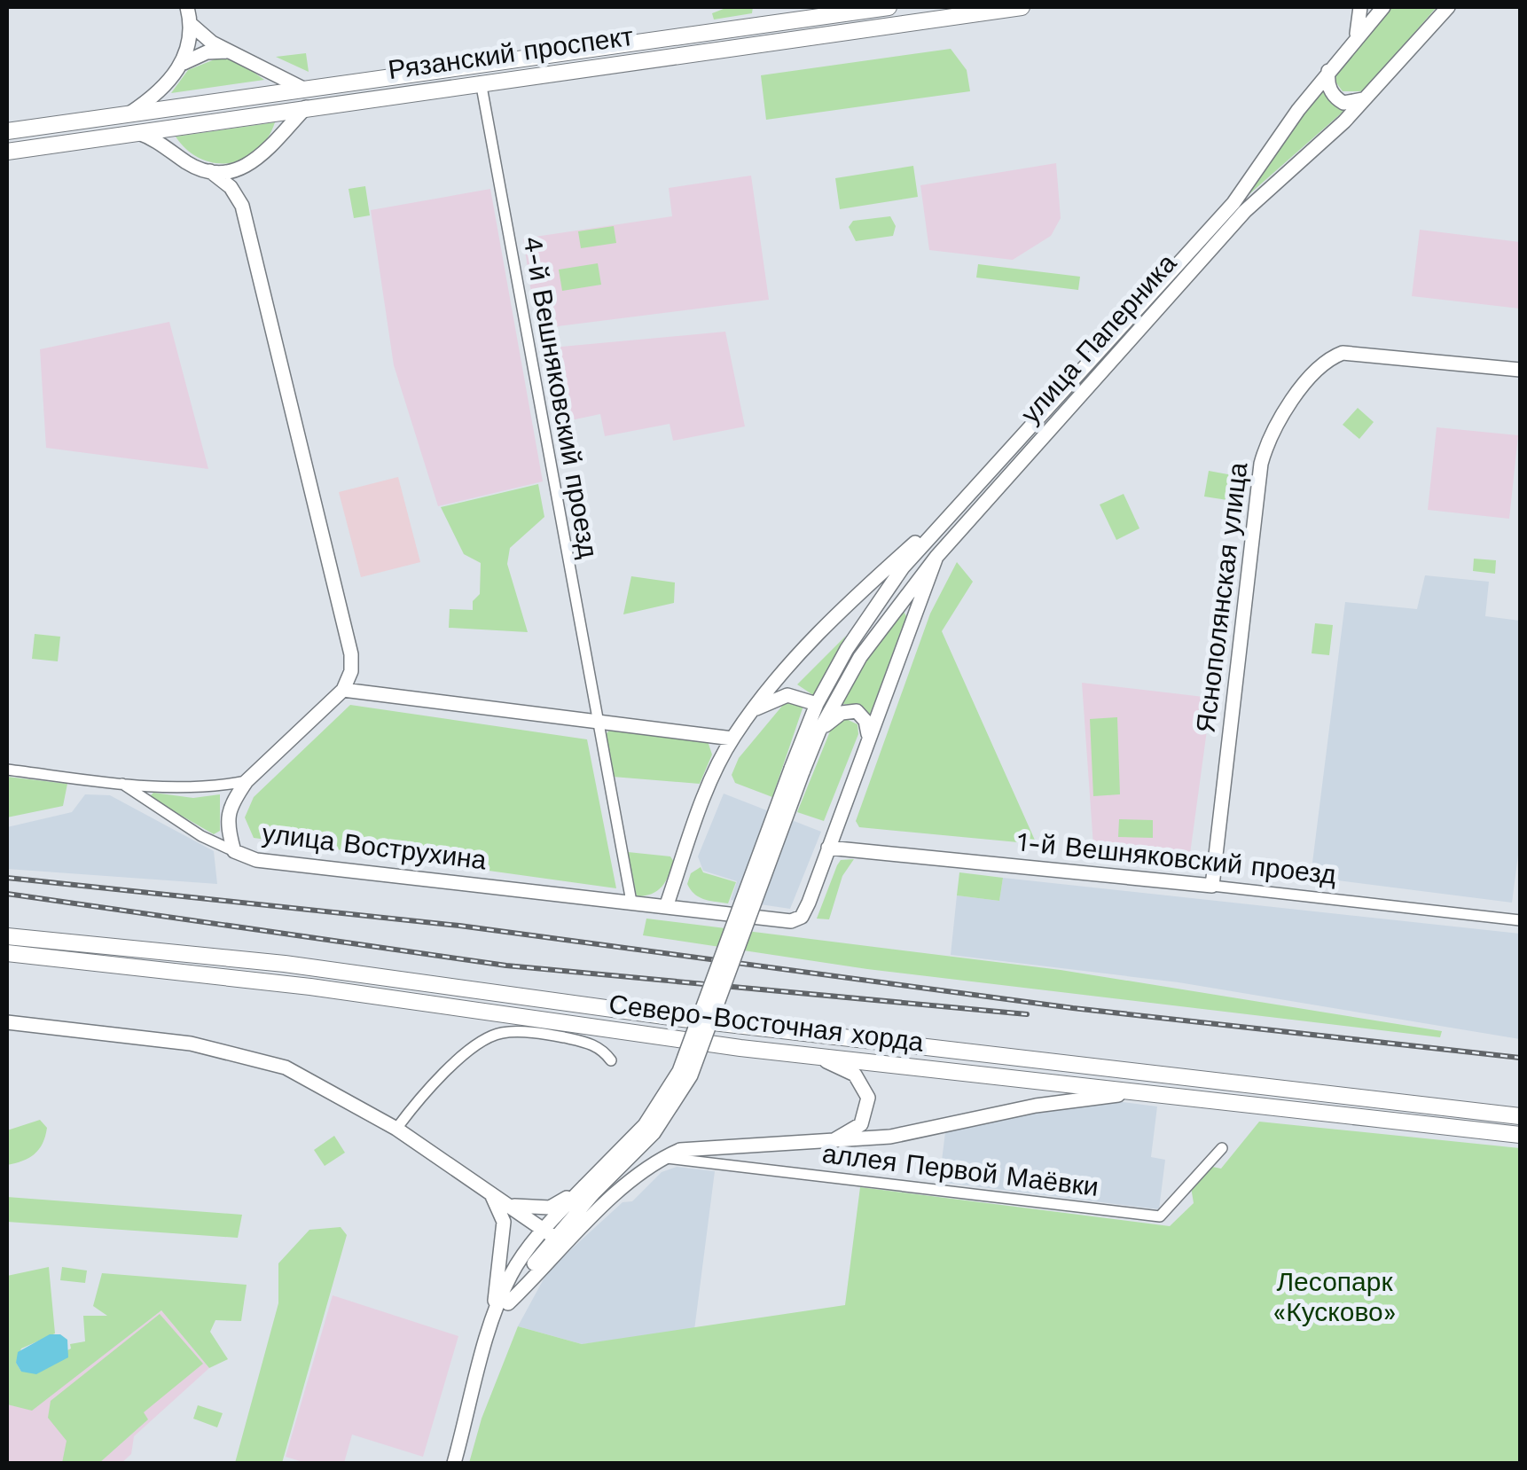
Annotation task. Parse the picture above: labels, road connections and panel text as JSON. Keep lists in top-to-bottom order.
{
  "streets": {
    "main road": ["Рязанский проспект", "Северо-Восточная хорда"],
    "street": [
      "улица Паперника",
      "4-й Вешняковский проезд",
      "Яснополянская улица",
      "улица Вострухина",
      "1-й Вешняковский проезд",
      "аллея Первой Маёвки"
    ]
  },
  "crossings": [
    ["Рязанский проспект", "4-й Вешняковский проезд"],
    ["улица Паперника", "улица Вострухина"],
    ["4-й Вешняковский проезд", "улица Вострухина"],
    ["Яснополянская улица", "1-й Вешняковский проезд"],
    ["улица Вострухина", "1-й Вешняковский проезд"]
  ],
  "parks": ["Лесопарк «Кусково»"]
}
